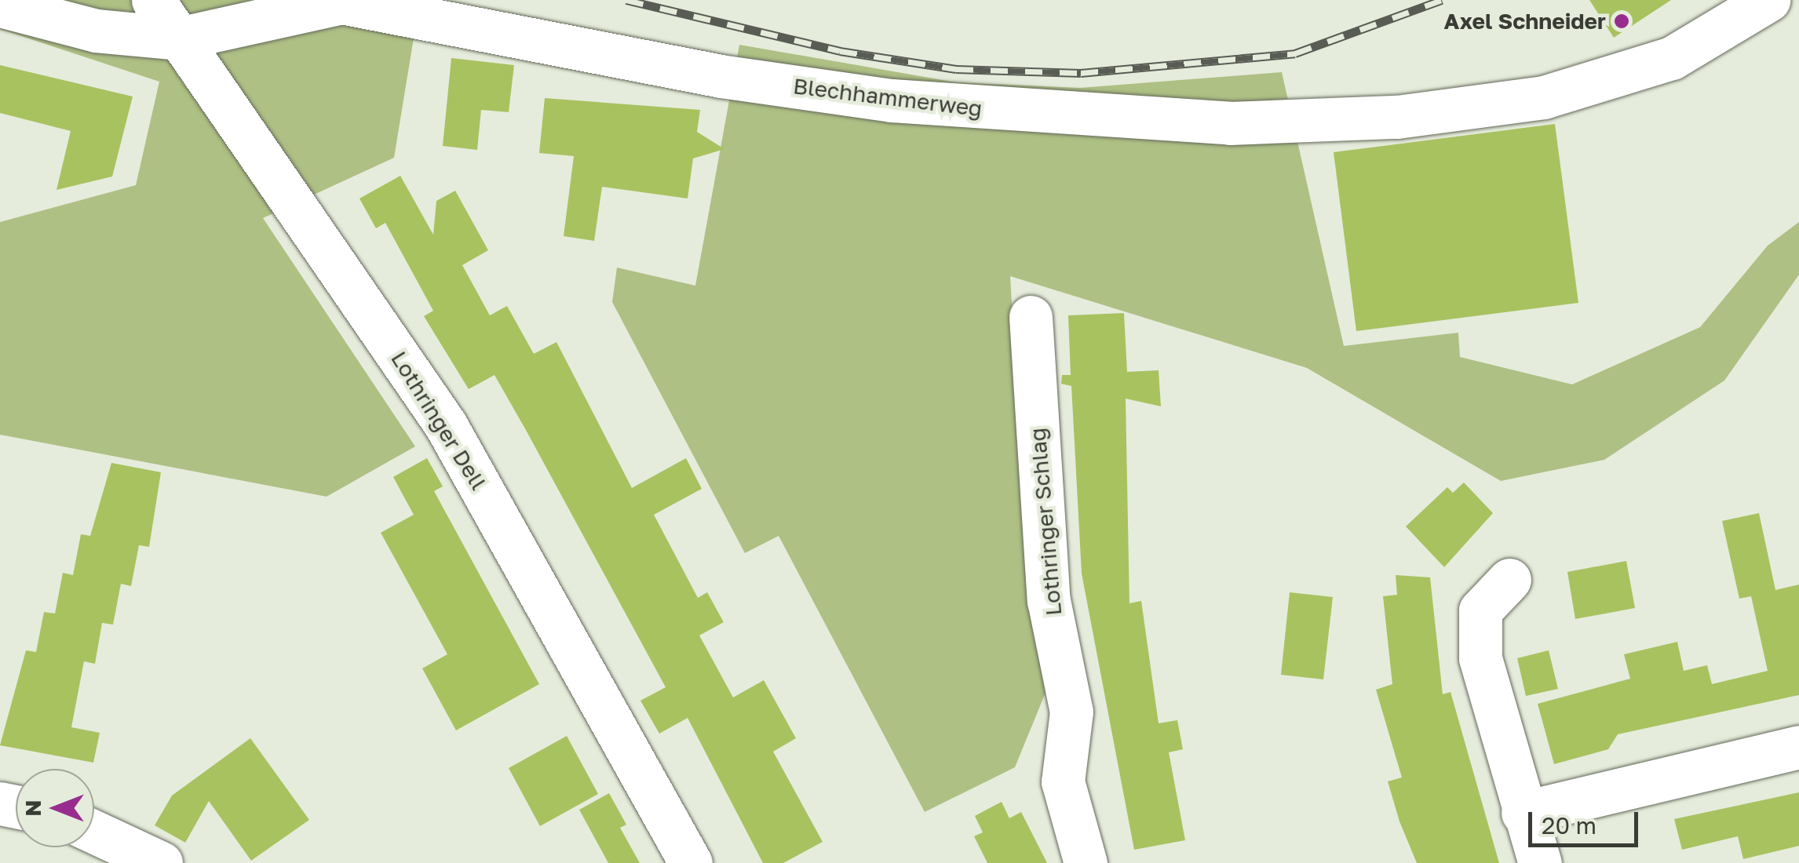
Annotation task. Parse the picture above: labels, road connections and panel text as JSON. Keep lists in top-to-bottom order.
{
  "streets": {
    "street": ["Blechhammerweg", "Lothringer Dell", "Lothringer Schlag"]
  },
  "crossings": [
    ["Blechhammerweg", "Lothringer Dell"]
  ],
  "places": ["Axel Schneider"],
  "scale_bar": "20 m",
  "north": "left"
}
